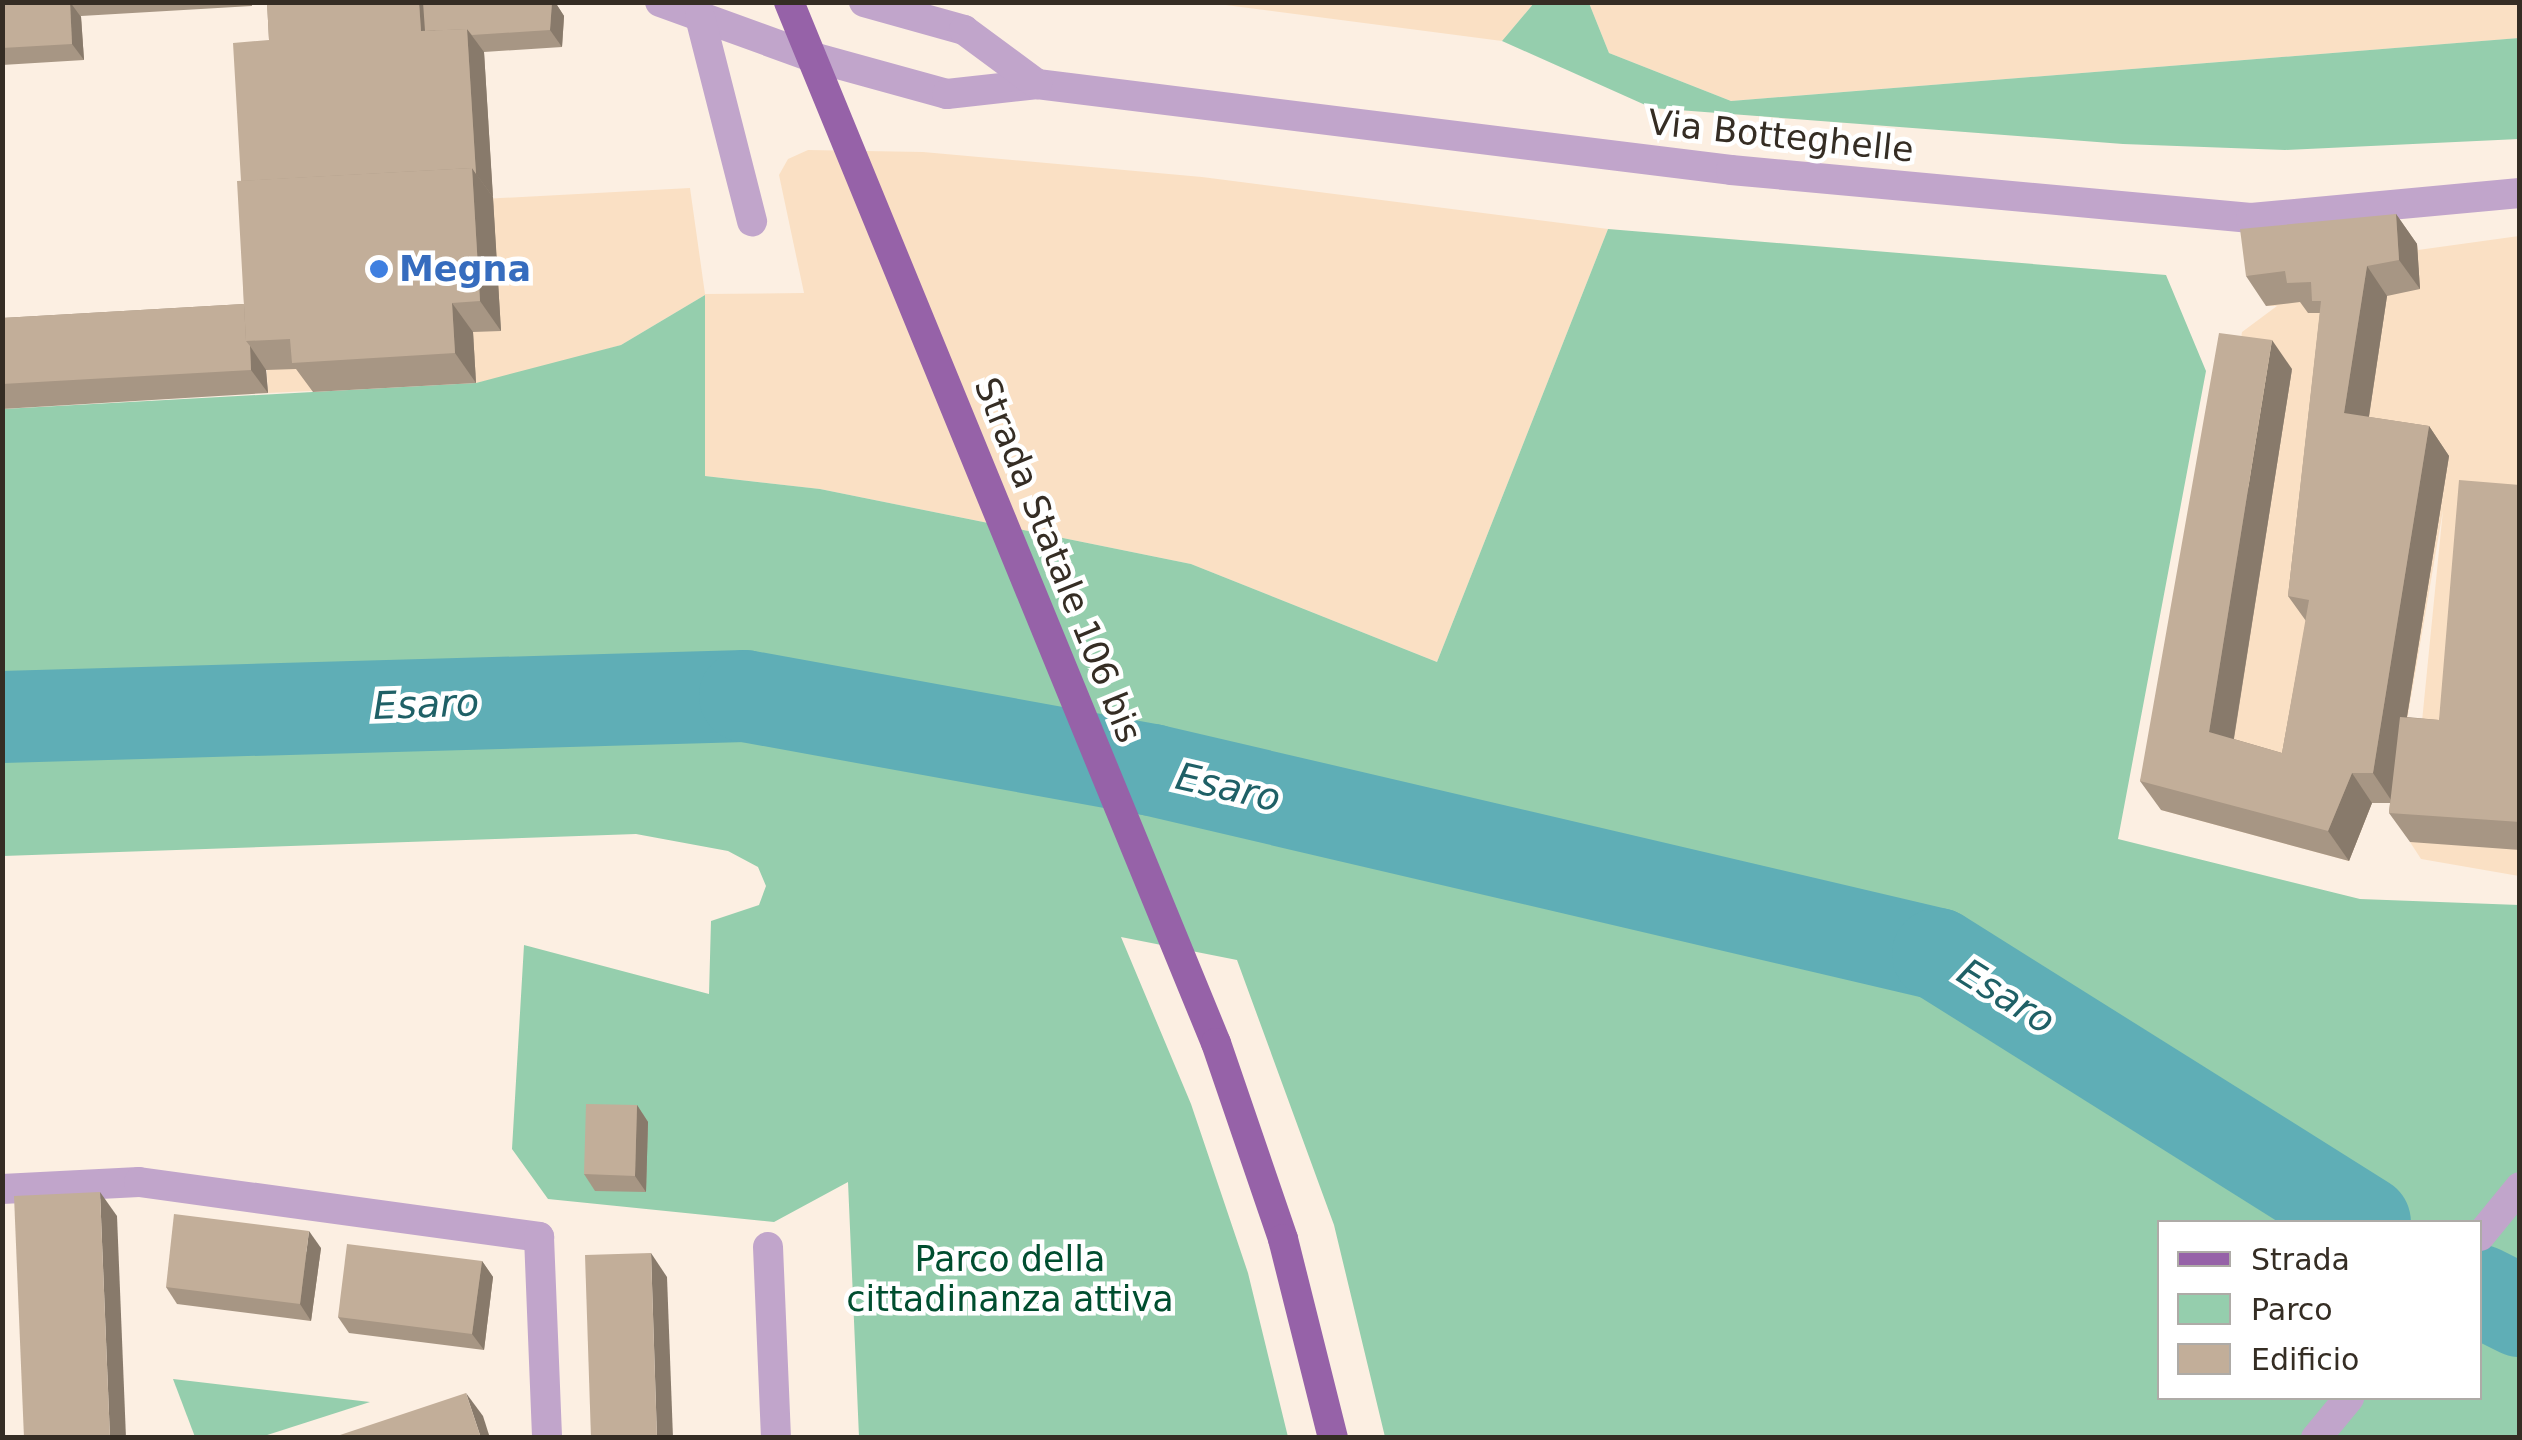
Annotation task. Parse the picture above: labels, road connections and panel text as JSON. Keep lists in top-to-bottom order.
{
  "streets": {
    "main road": ["Strada Statale 106 bis"],
    "street": ["Via Botteghelle"]
  },
  "water": ["Esaro"],
  "parks": ["Parco della cittadinanza attiva"],
  "places": ["Megna"],
  "legend": ["Strada", "Parco", "Edificio"]
}
